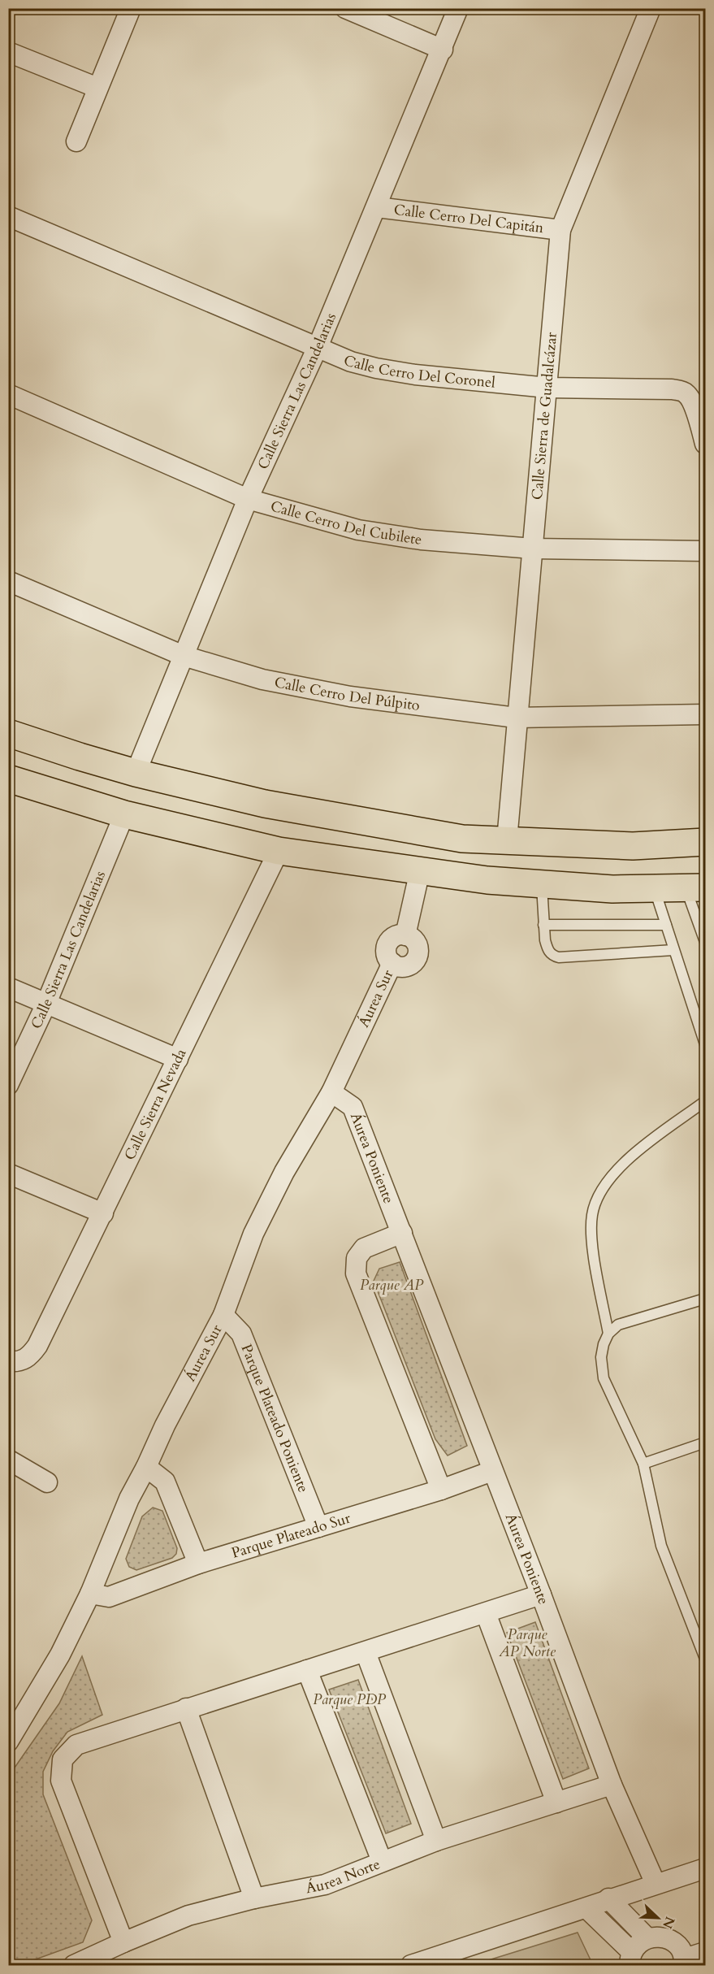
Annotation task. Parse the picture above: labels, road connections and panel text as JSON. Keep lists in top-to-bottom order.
{
  "streets": {
    "street": [
      "Calle Cerro Del Capitán",
      "Calle Cerro Del Coronel",
      "Calle Sierra Las Candelarias",
      "Calle Sierra de Guadalcázar",
      "Calle Cerro Del Cubilete",
      "Calle Cerro Del Púlpito",
      "Áurea Sur",
      "Calle Sierra Nevada",
      "Áurea Poniente",
      "Parque Plateado Poniente",
      "Parque Plateado Sur",
      "Áurea Norte"
    ]
  },
  "crossings": [
    ["Calle Cerro Del Capitán", "Calle Sierra Las Candelarias"],
    ["Calle Cerro Del Capitán", "Calle Sierra de Guadalcázar"],
    ["Calle Cerro Del Coronel", "Calle Sierra Las Candelarias"],
    ["Calle Cerro Del Coronel", "Calle Sierra de Guadalcázar"],
    ["Calle Sierra Las Candelarias", "Calle Cerro Del Cubilete"],
    ["Calle Sierra Las Candelarias", "Calle Cerro Del Púlpito"],
    ["Calle Sierra de Guadalcázar", "Calle Cerro Del Cubilete"],
    ["Calle Sierra de Guadalcázar", "Calle Cerro Del Púlpito"],
    ["Áurea Sur", "Áurea Poniente"],
    ["Áurea Sur", "Parque Plateado Poniente"],
    ["Áurea Sur", "Parque Plateado Sur"],
    ["Áurea Poniente", "Parque Plateado Sur"],
    ["Áurea Poniente", "Áurea Norte"],
    ["Parque Plateado Poniente", "Parque Plateado Sur"]
  ],
  "parks": ["Parque AP", "Parque AP Norte", "Parque PDP"],
  "north": "bottom right"
}
